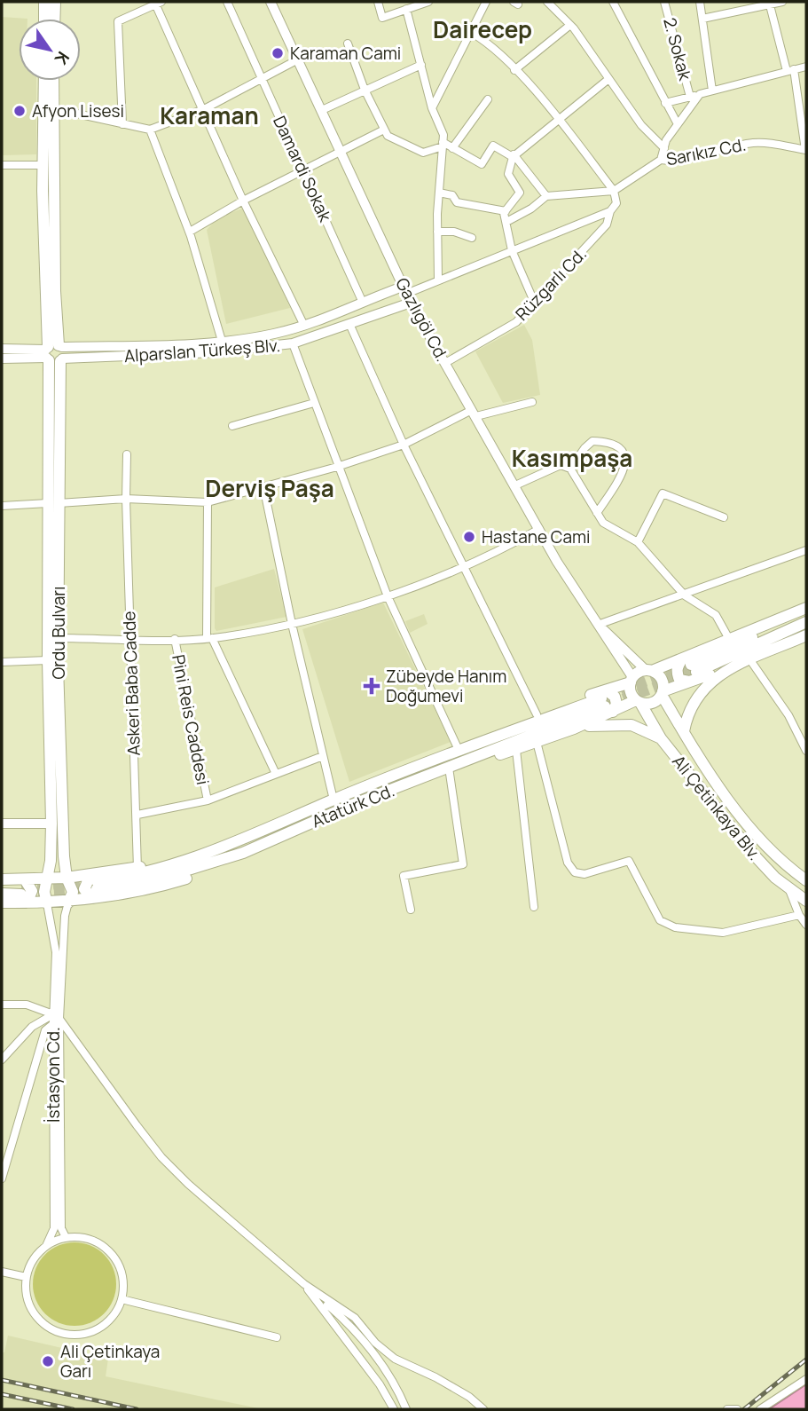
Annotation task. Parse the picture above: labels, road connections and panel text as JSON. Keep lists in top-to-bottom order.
{
  "streets": {
    "main road": ["Ordu Bulvarı", "Atatürk Cd.", "Ali Çetinkaya Blv."],
    "street": [
      "2. Sokak",
      "Sarıkız Cd.",
      "Damardi Sokak",
      "Rüzgarlı Cd.",
      "Gazlıgöl Cd.",
      "Alparslan Türkeş Blv.",
      "Askeri Baba Cadde",
      "Pini Reis Caddesi",
      "İstasyon Cd."
    ]
  },
  "crossings": [
    ["Damardi Sokak", "Alparslan Türkeş Blv."],
    ["Rüzgarlı Cd.", "Gazlıgöl Cd."],
    ["Gazlıgöl Cd.", "Alparslan Türkeş Blv."],
    ["Gazlıgöl Cd.", "Ali Çetinkaya Blv."],
    ["Alparslan Türkeş Blv.", "Ordu Bulvarı"],
    ["Ordu Bulvarı", "İstasyon Cd."]
  ],
  "districts": [
    "Dairecep",
    "Karaman",
    "Kasımpaşa",
    "Derviş Paşa"
  ],
  "places": {
    "other": [
      "Karaman Cami",
      "Afyon Lisesi",
      "Hastane Cami",
      "Ali Çetinkaya Garı"
    ],
    "health": ["Zübeyde Hanım Doğumevi"]
  },
  "north": "bottom right"
}
